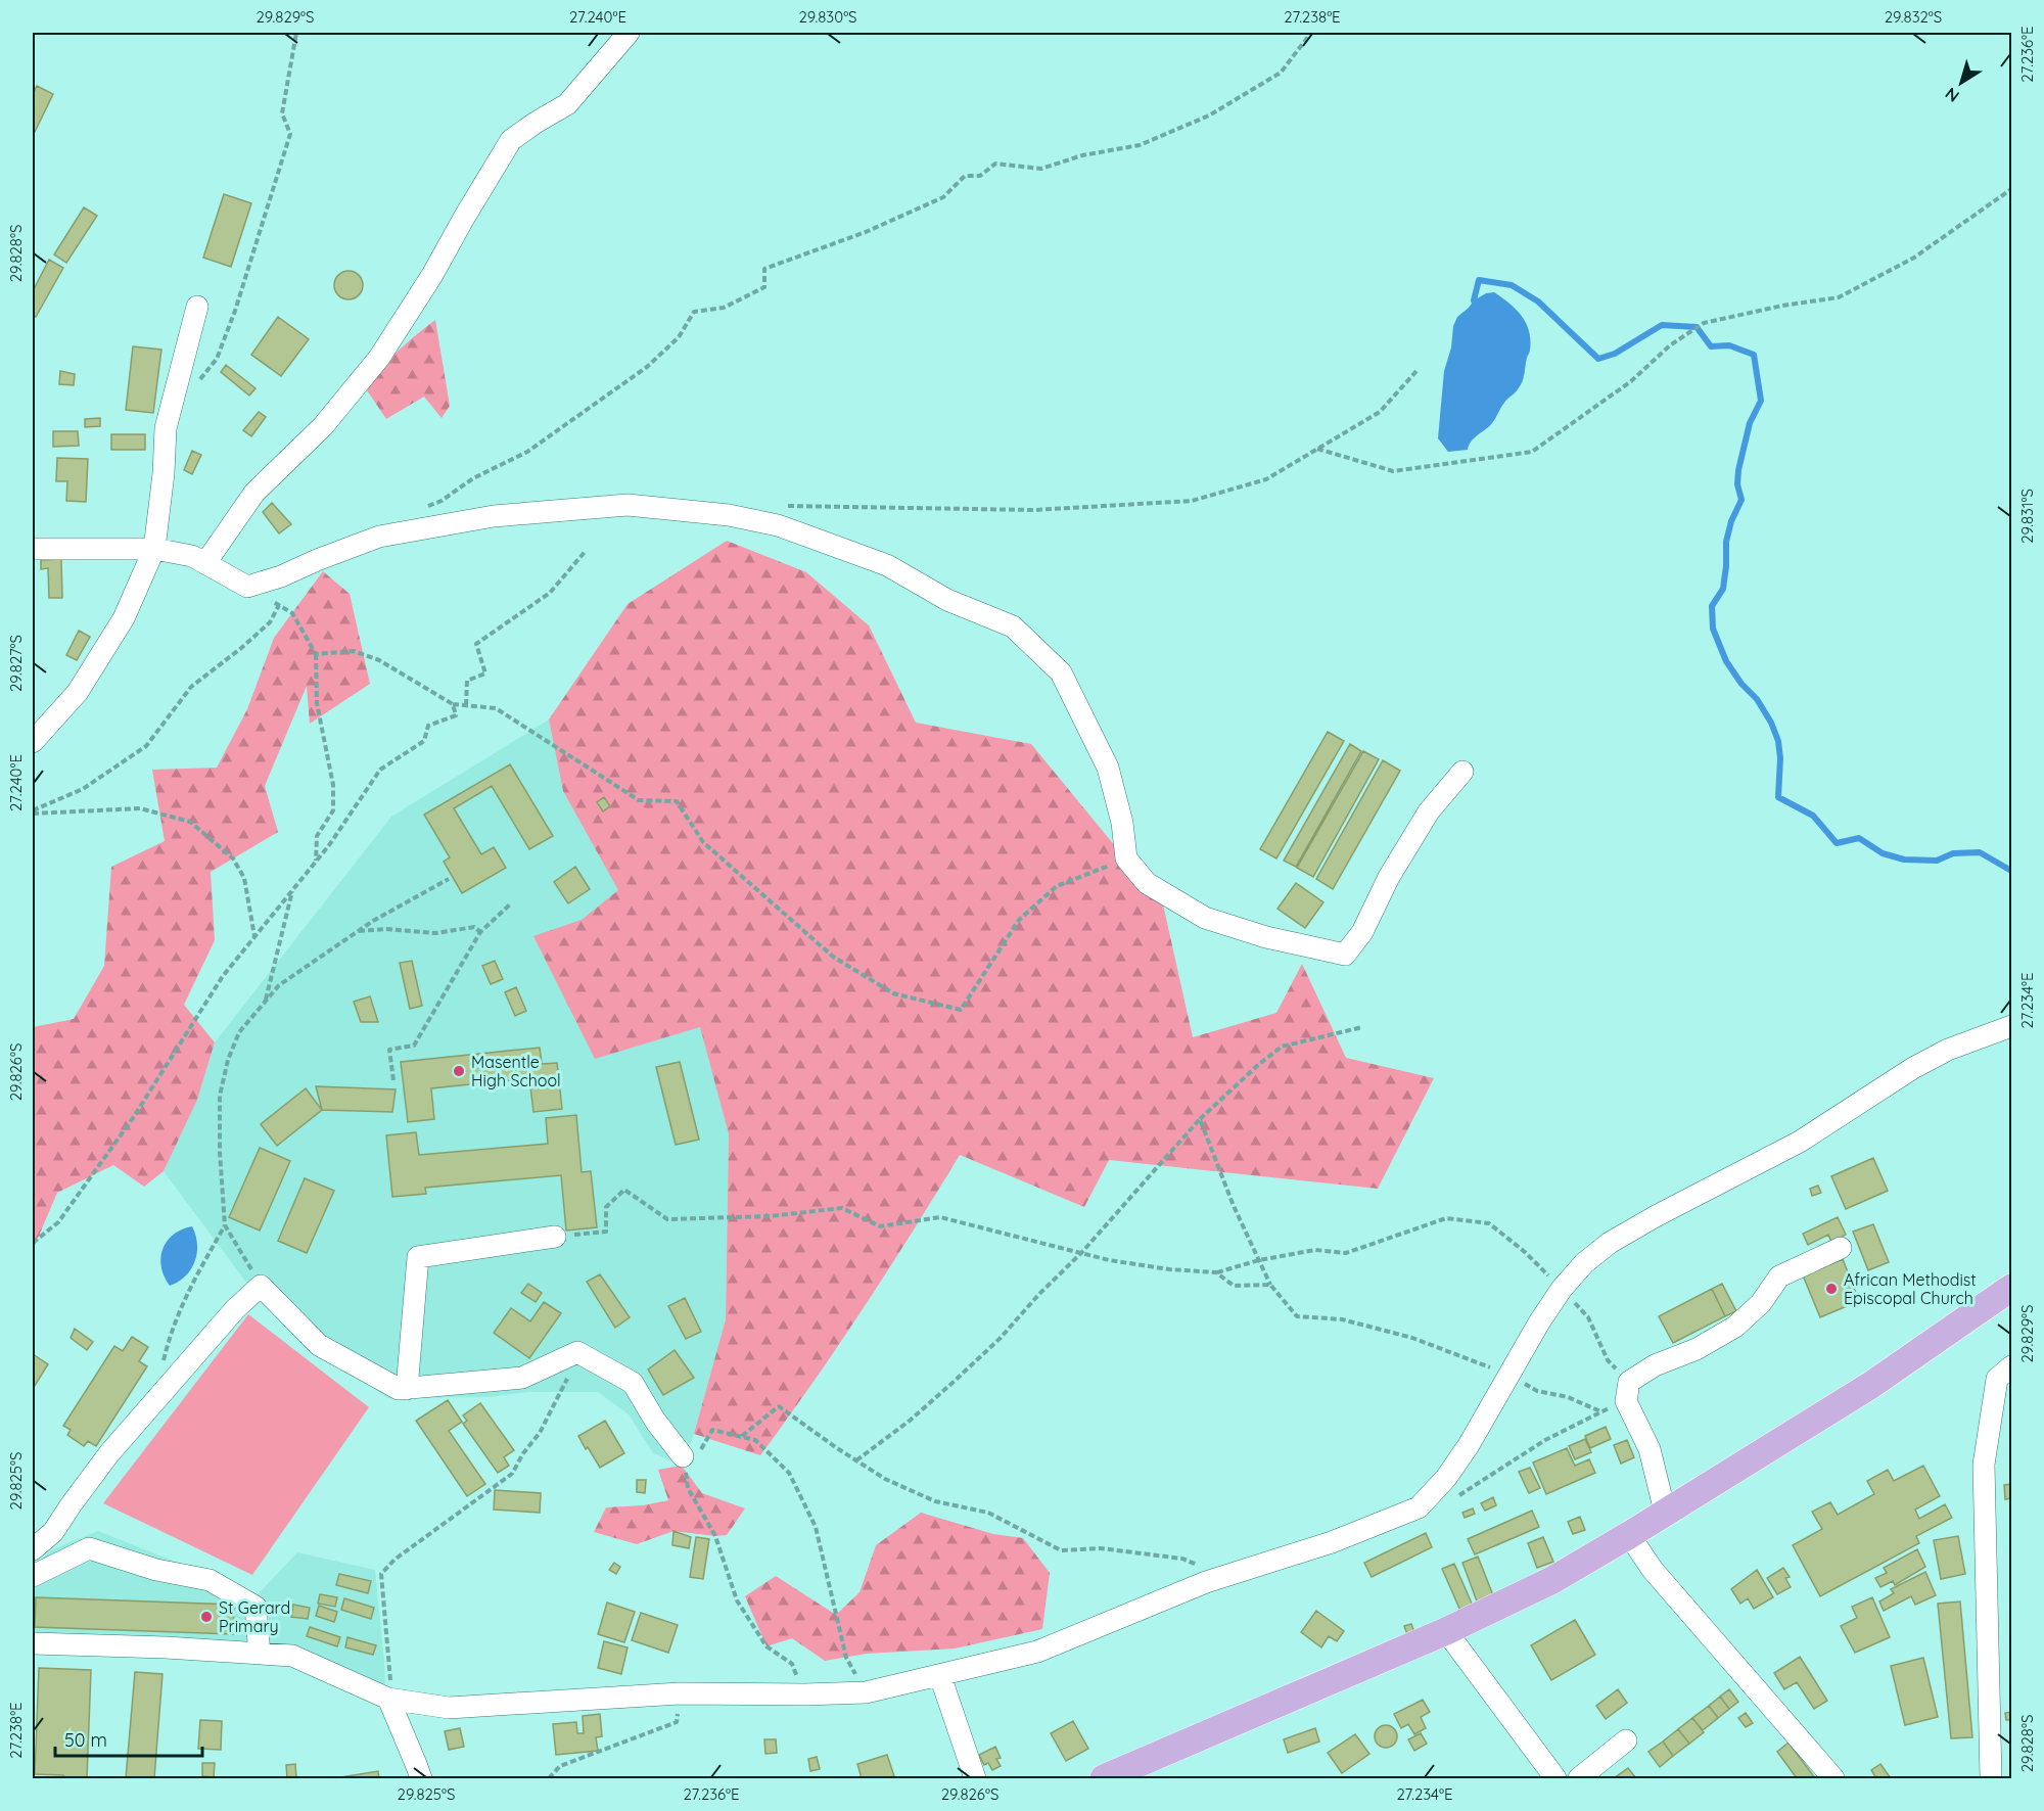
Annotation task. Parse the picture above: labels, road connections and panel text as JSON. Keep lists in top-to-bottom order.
{
  "places": ["Masentle High School", "African Methodist Episcopal Church", "St Gerard Primary"],
  "scale_bar": "50 m",
  "north": "bottom left",
  "coordinates": [
    "29.829°S",
    "27.240°E",
    "29.830°S",
    "27.238°E",
    "29.832°S",
    "27.236°E",
    "29.828°S",
    "29.831°S",
    "29.827°S",
    "27.234°E",
    "29.826°S",
    "29.825°S"
  ]
}
